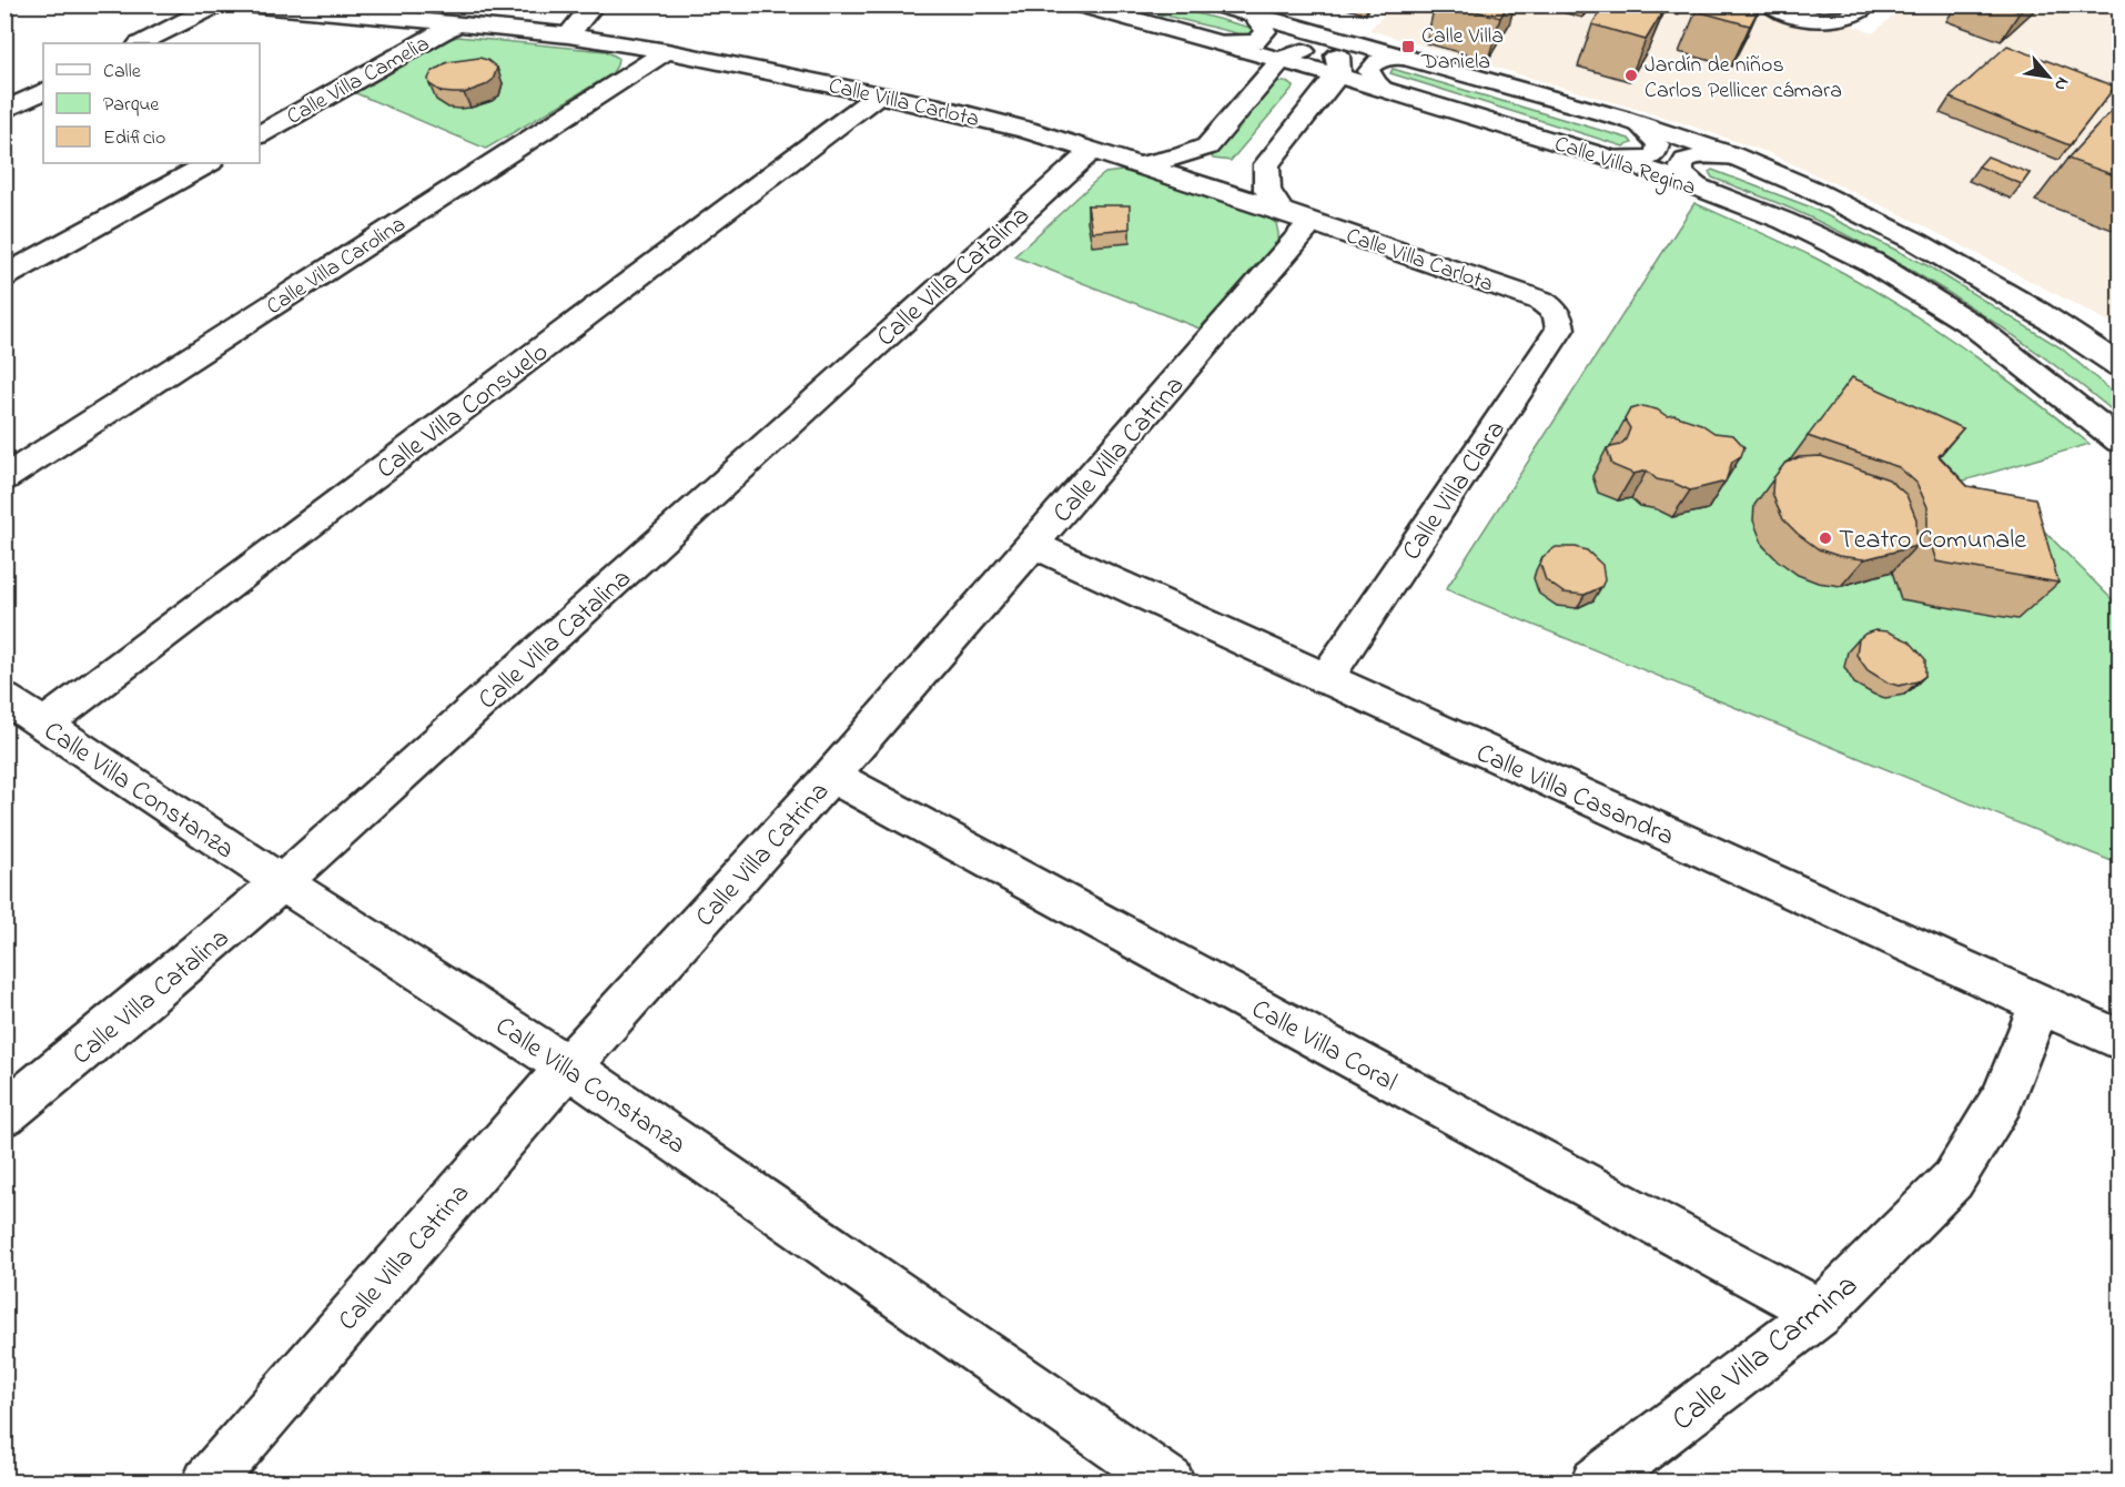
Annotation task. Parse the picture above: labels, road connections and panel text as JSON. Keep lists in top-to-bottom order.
{
  "streets": {
    "street": [
      "Calle Villa Camelia",
      "Calle Villa Carlota",
      "Calle Villa Regina",
      "Calle Villa Carolina",
      "Calle Villa Catalina",
      "Calle Villa Consuelo",
      "Calle Villa Catrina",
      "Calle Villa Clara",
      "Calle Villa Constanza",
      "Calle Villa Casandra",
      "Calle Villa Coral",
      "Calle Villa Carmina"
    ]
  },
  "crossings": [
    ["Calle Villa Camelia", "Calle Villa Carlota"],
    ["Calle Villa Carlota", "Calle Villa Carolina"],
    ["Calle Villa Carlota", "Calle Villa Catalina"],
    ["Calle Villa Carlota", "Calle Villa Consuelo"],
    ["Calle Villa Carlota", "Calle Villa Catrina"],
    ["Calle Villa Carlota", "Calle Villa Clara"],
    ["Calle Villa Catalina", "Calle Villa Constanza"],
    ["Calle Villa Consuelo", "Calle Villa Constanza"],
    ["Calle Villa Catrina", "Calle Villa Constanza"],
    ["Calle Villa Catrina", "Calle Villa Casandra"],
    ["Calle Villa Catrina", "Calle Villa Coral"],
    ["Calle Villa Clara", "Calle Villa Casandra"],
    ["Calle Villa Casandra", "Calle Villa Carmina"],
    ["Calle Villa Coral", "Calle Villa Carmina"]
  ],
  "places": {
    "transit": ["Calle Villa Daniela"],
    "other": ["Jardín de niños Carlos Pellicer cámara", "Teatro Comunale"]
  },
  "legend": ["Calle", "Parque", "Edificio"],
  "north": "bottom right"
}
